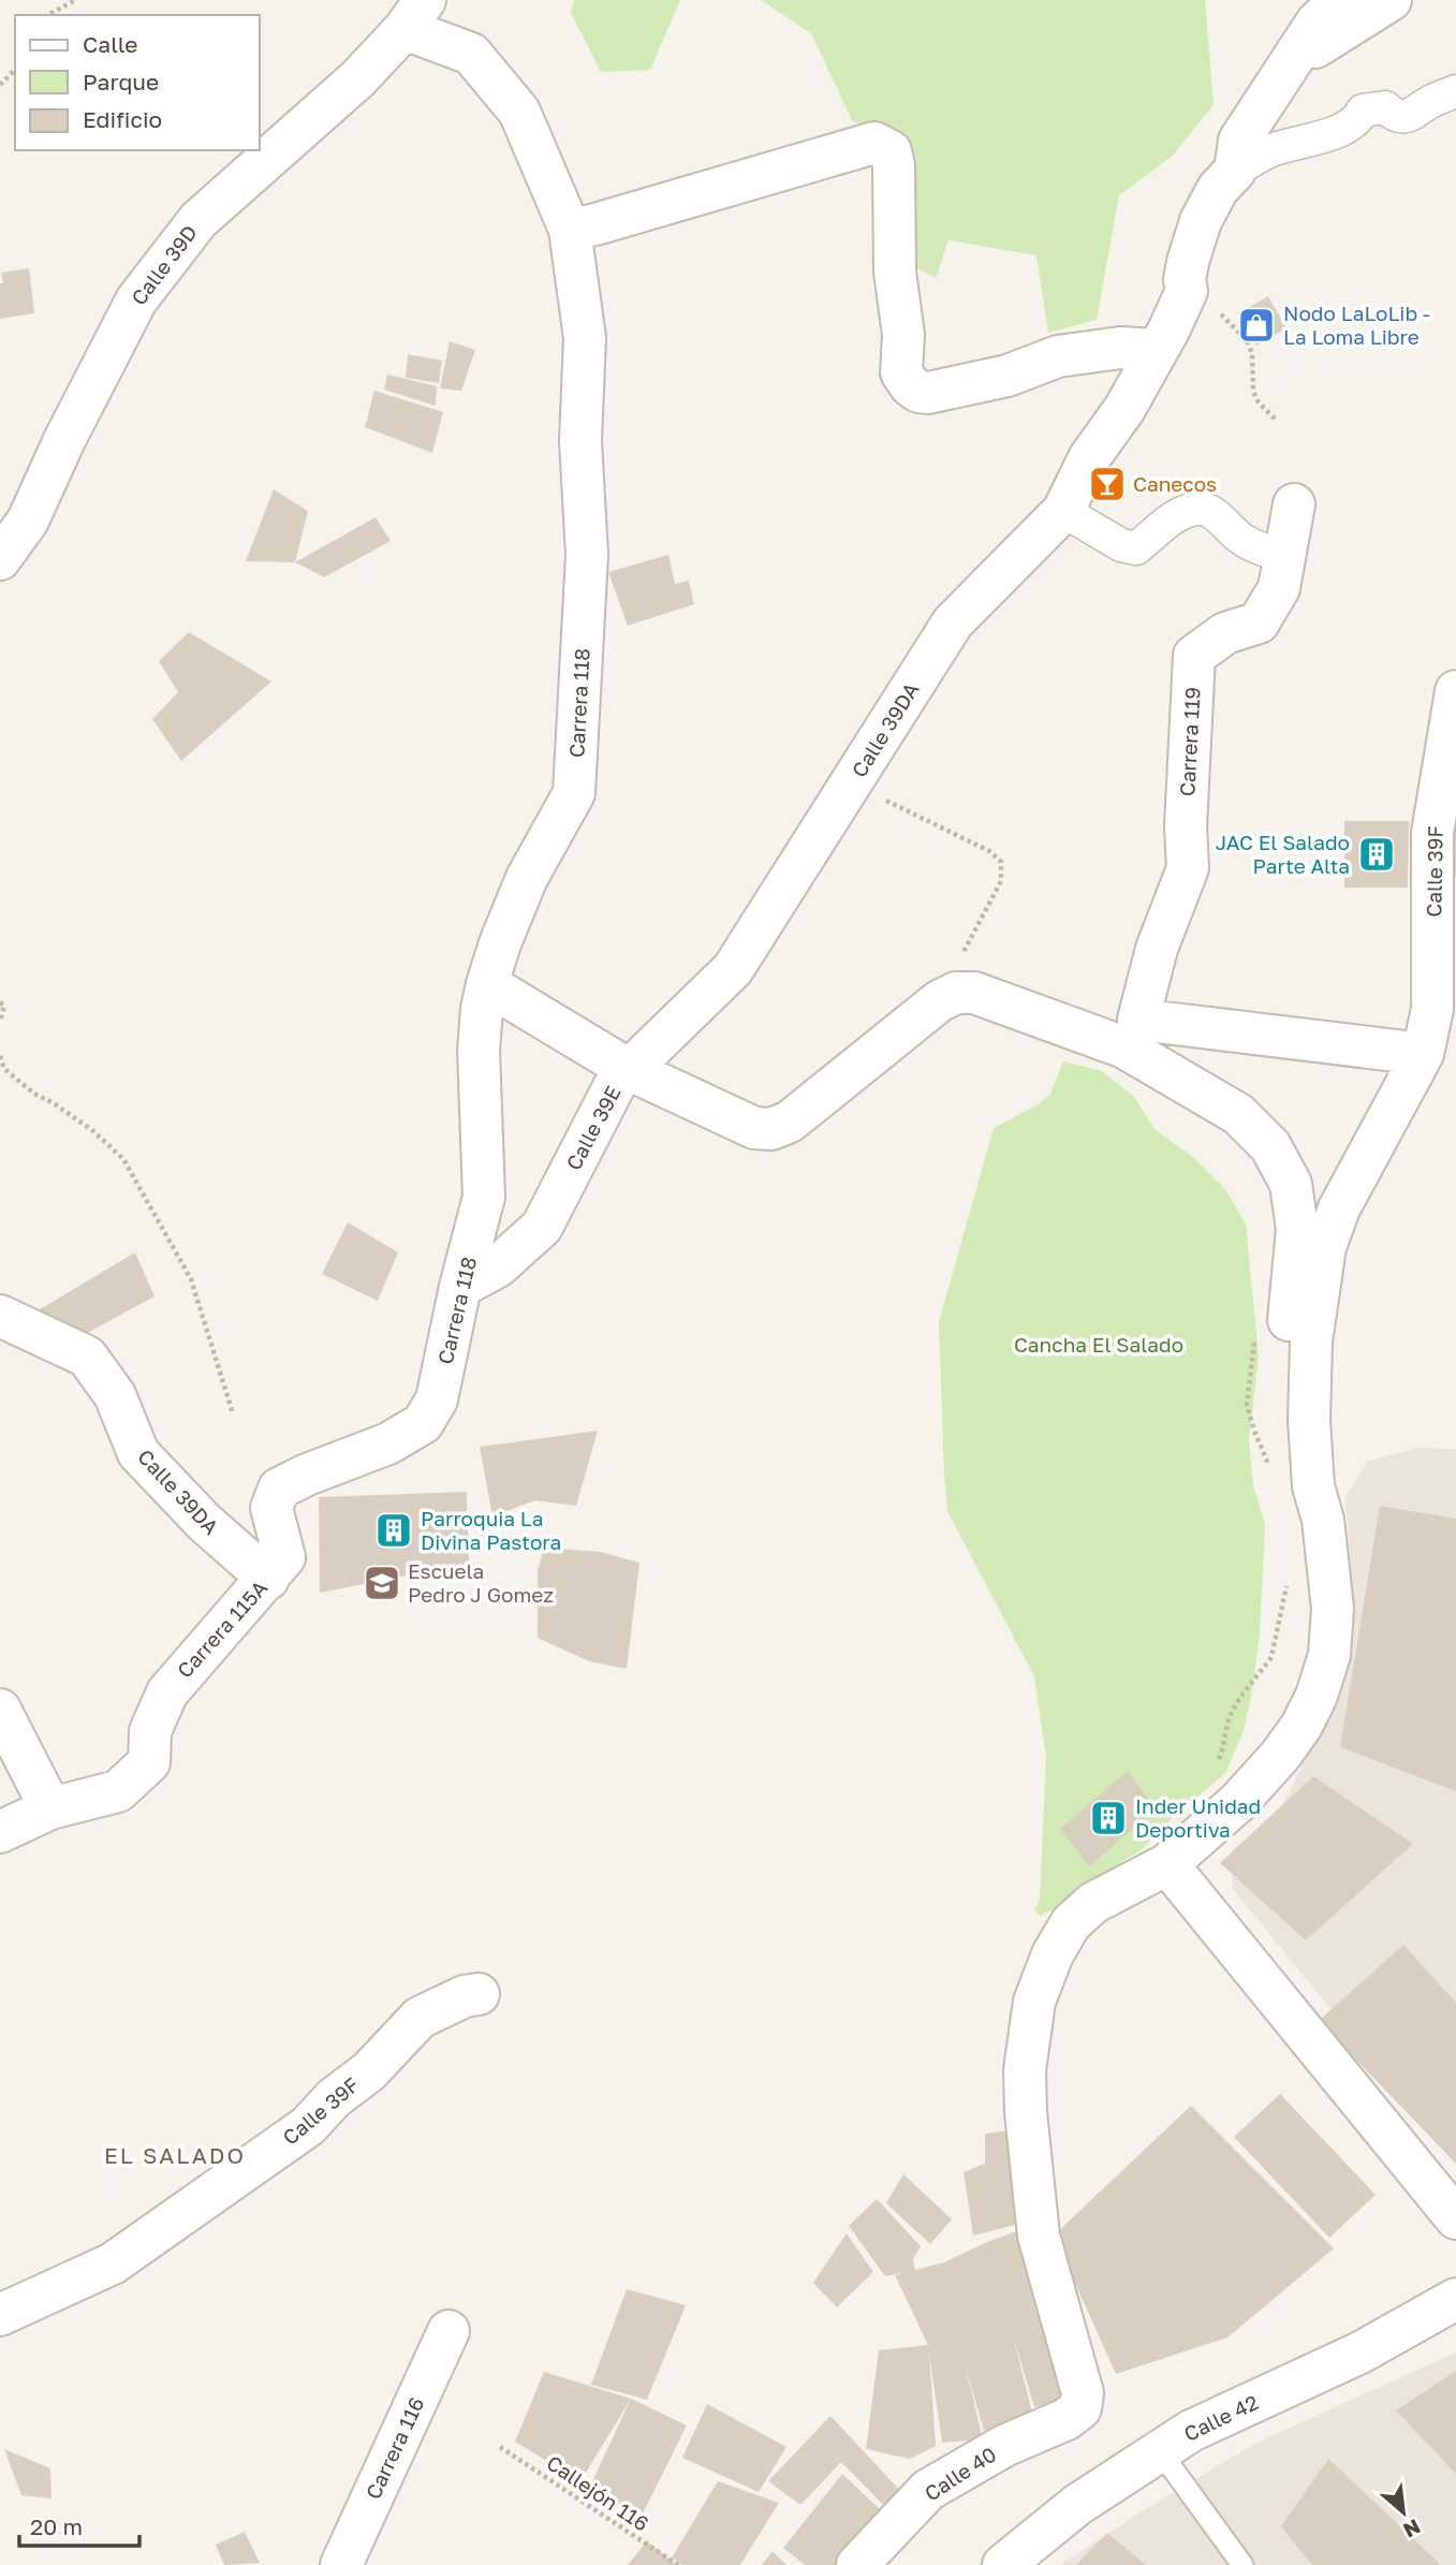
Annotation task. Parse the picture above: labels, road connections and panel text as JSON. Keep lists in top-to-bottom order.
{
  "streets": {
    "street": [
      "Calle 39D",
      "Carrera 118",
      "Calle 39DA",
      "Carrera 119",
      "Calle 39F",
      "Calle 39E",
      "Carrera 115A",
      "Calle 42",
      "Carrera 116",
      "Calle 40"
    ],
    "path": ["Callejón 116"]
  },
  "crossings": [
    ["Calle 39D", "Carrera 118"],
    ["Carrera 118", "Calle 39E"],
    ["Carrera 118", "Carrera 115A"],
    ["Calle 39DA", "Calle 39E"],
    ["Calle 39DA", "Carrera 115A"],
    ["Carrera 119", "Calle 39F"]
  ],
  "districts": ["EL SALADO"],
  "parks": ["Cancha El Salado"],
  "places": {
    "shop": ["Nodo LaLoLib - La Loma Libre"],
    "bar": ["Canecos"],
    "building": ["JAC El Salado Parte Alta", "Parroquia La Divina Pastora", "Inder Unidad Deportiva"],
    "school or university": ["Escuela Pedro J Gomez"]
  },
  "legend": ["Calle", "Parque", "Edificio"],
  "scale_bar": "20 m",
  "north": "bottom right"
}
